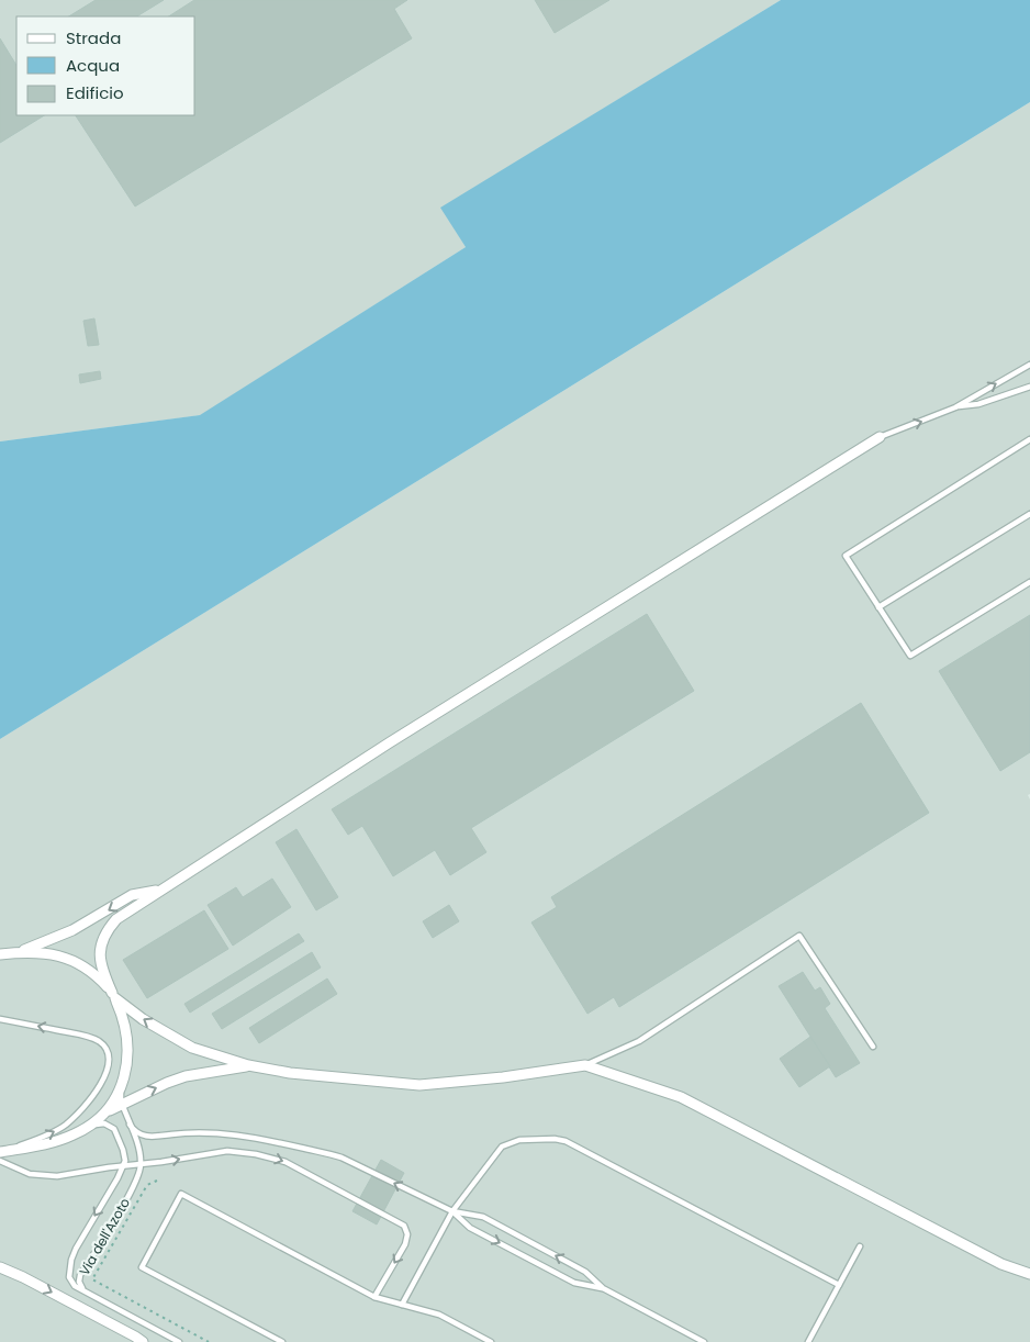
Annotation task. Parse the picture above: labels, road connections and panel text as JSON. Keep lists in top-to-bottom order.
{
  "streets": {
    "lane": ["Via dell'Azoto"]
  },
  "legend": ["Strada", "Acqua", "Edificio"]
}
